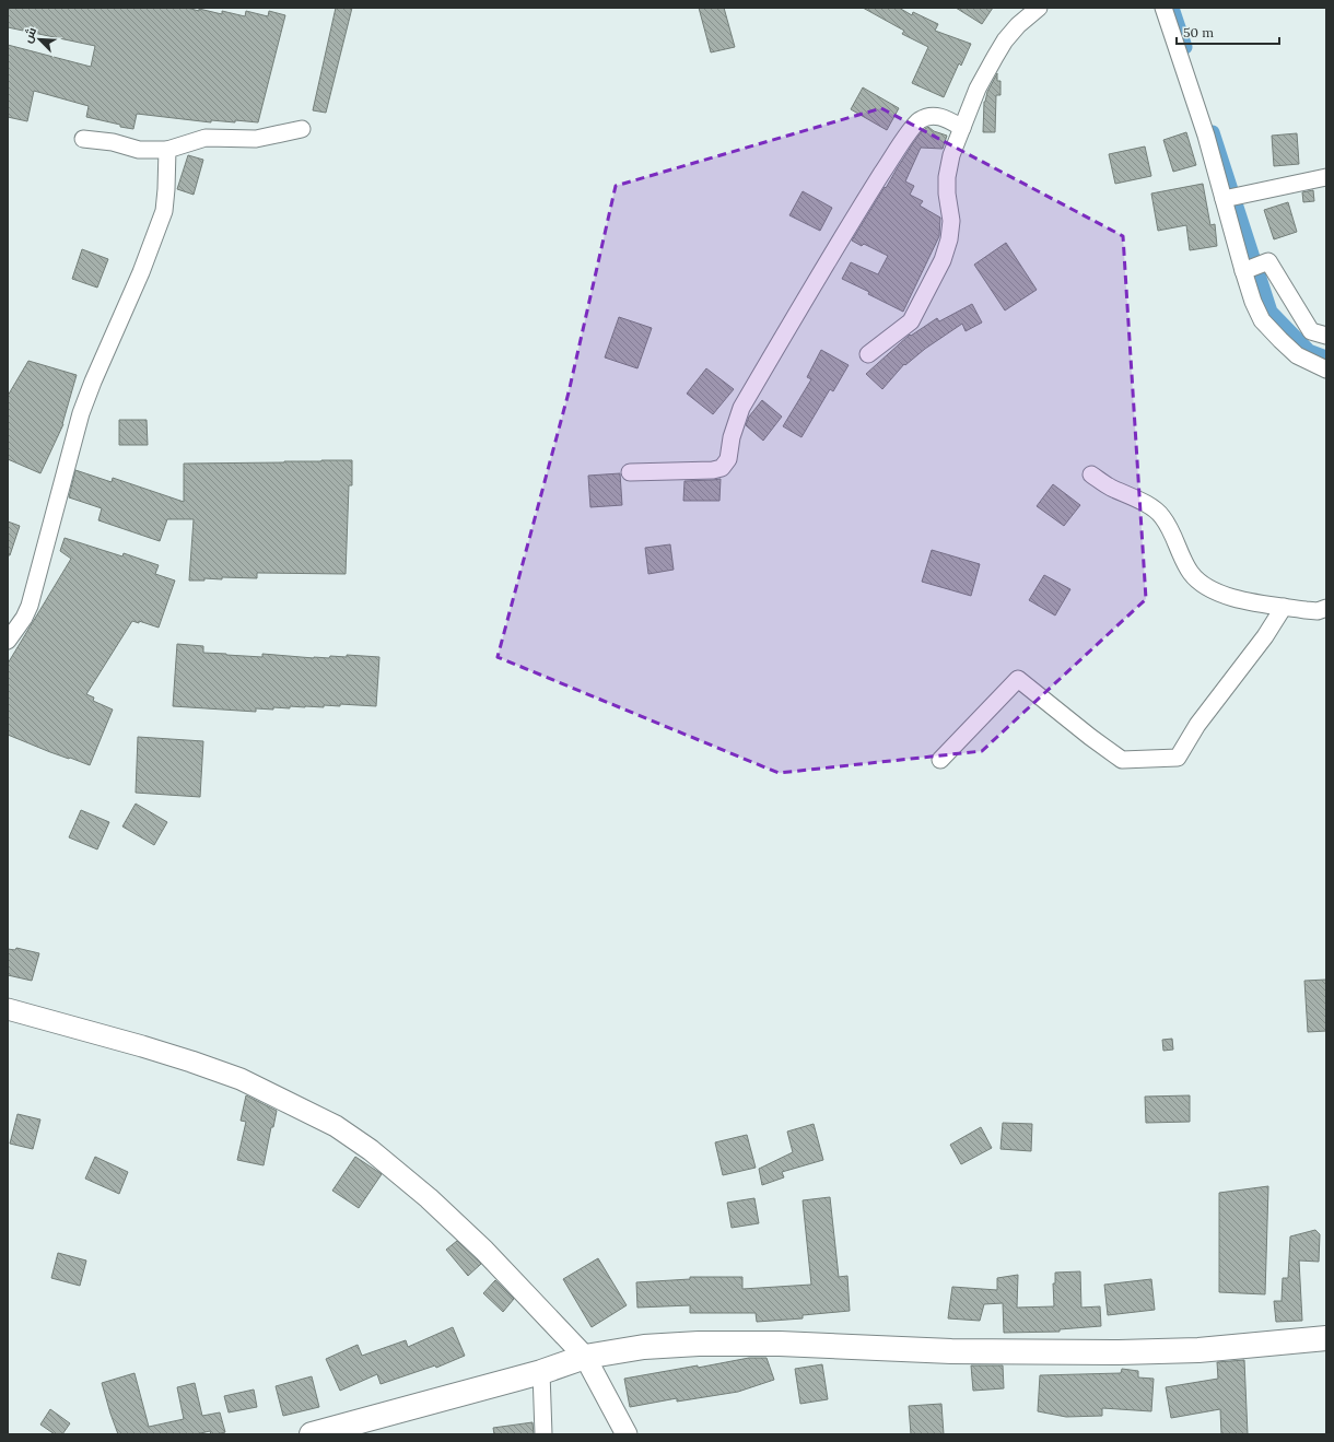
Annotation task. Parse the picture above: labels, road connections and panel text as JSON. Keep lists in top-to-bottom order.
{
  "scale_bar": "50 m",
  "north": "top left"
}
